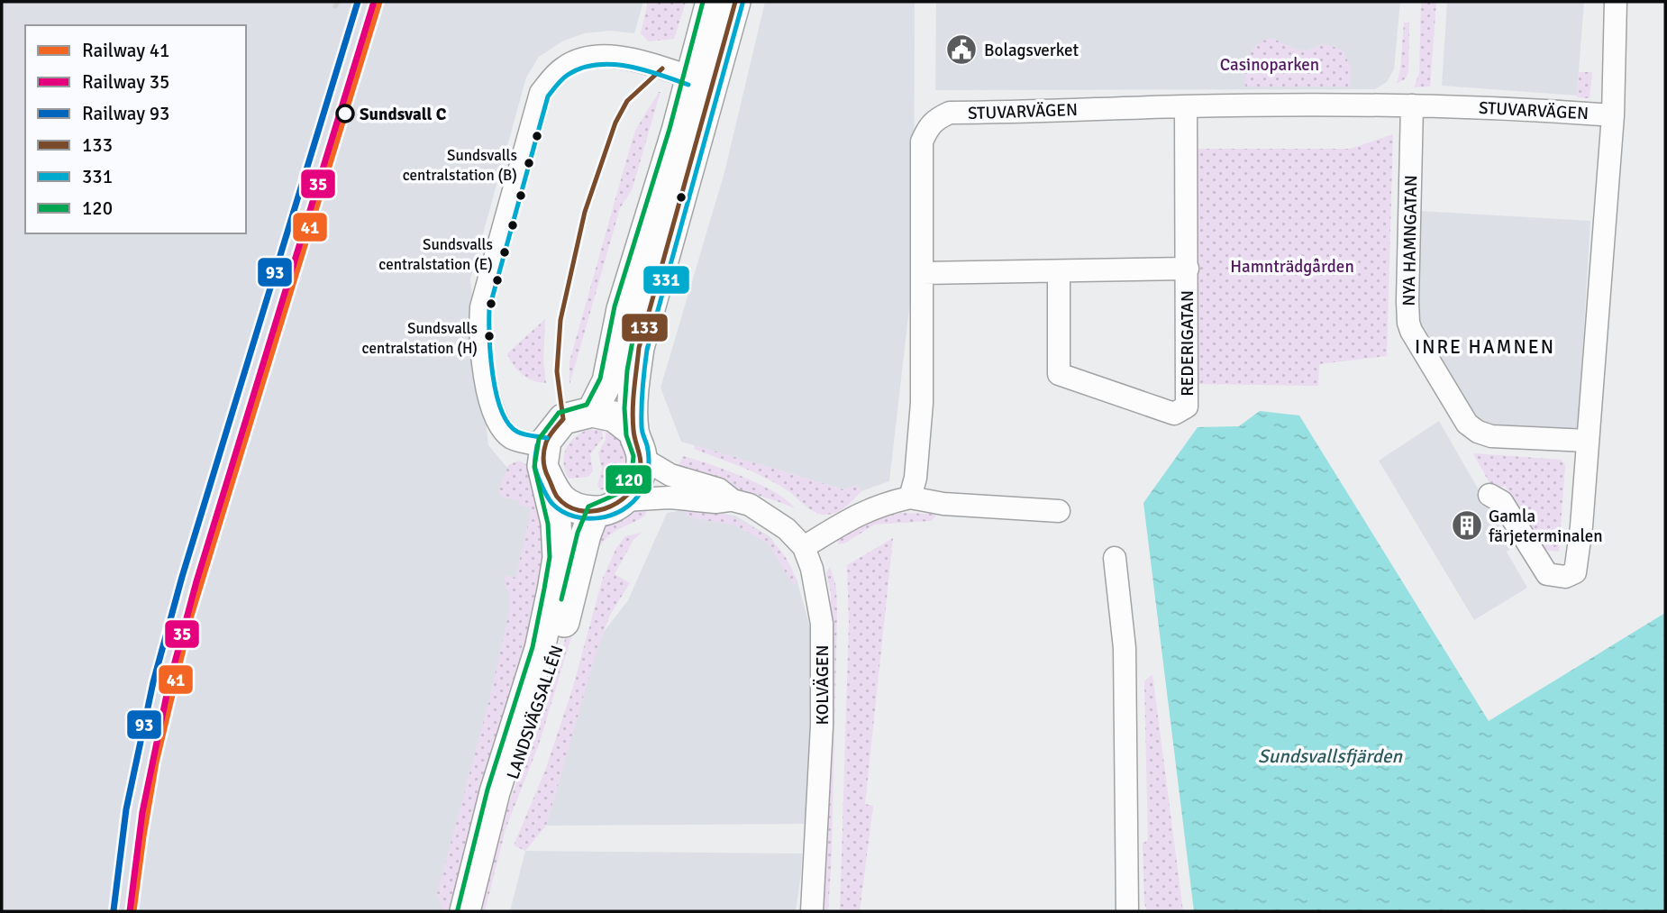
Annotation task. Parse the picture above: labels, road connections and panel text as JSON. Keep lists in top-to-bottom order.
{
  "streets": {
    "main road": ["LANDSVÄGSALLÉN"],
    "street": [
      "STUVARVÄGEN",
      "NYA HAMNGATAN",
      "REDERIGATAN",
      "KOLVÄGEN"
    ]
  },
  "crossings": [
    ["STUVARVÄGEN", "NYA HAMNGATAN"],
    ["STUVARVÄGEN", "REDERIGATAN"],
    ["KOLVÄGEN", "LANDSVÄGSALLÉN"]
  ],
  "districts": ["INRE HAMNEN"],
  "water": ["Sundsvallsfjärden"],
  "parks": ["Casinoparken", "Hamnträdgården"],
  "places": {
    "public building": ["Bolagsverket"],
    "other": [
      "Sundsvall C",
      "Sundsvalls centralstation (B)",
      "Sundsvalls centralstation (E)",
      "Sundsvalls centralstation (H)"
    ],
    "building": ["Gamla färjeterminalen"]
  },
  "lines": [
    "rail line 41",
    "rail line 93",
    "transit line 133",
    "transit line 120",
    "transit line 331",
    "rail line 35"
  ],
  "legend": [
    "Railway 41",
    "Railway 35",
    "Railway 93",
    "133",
    "331",
    "120"
  ]
}
